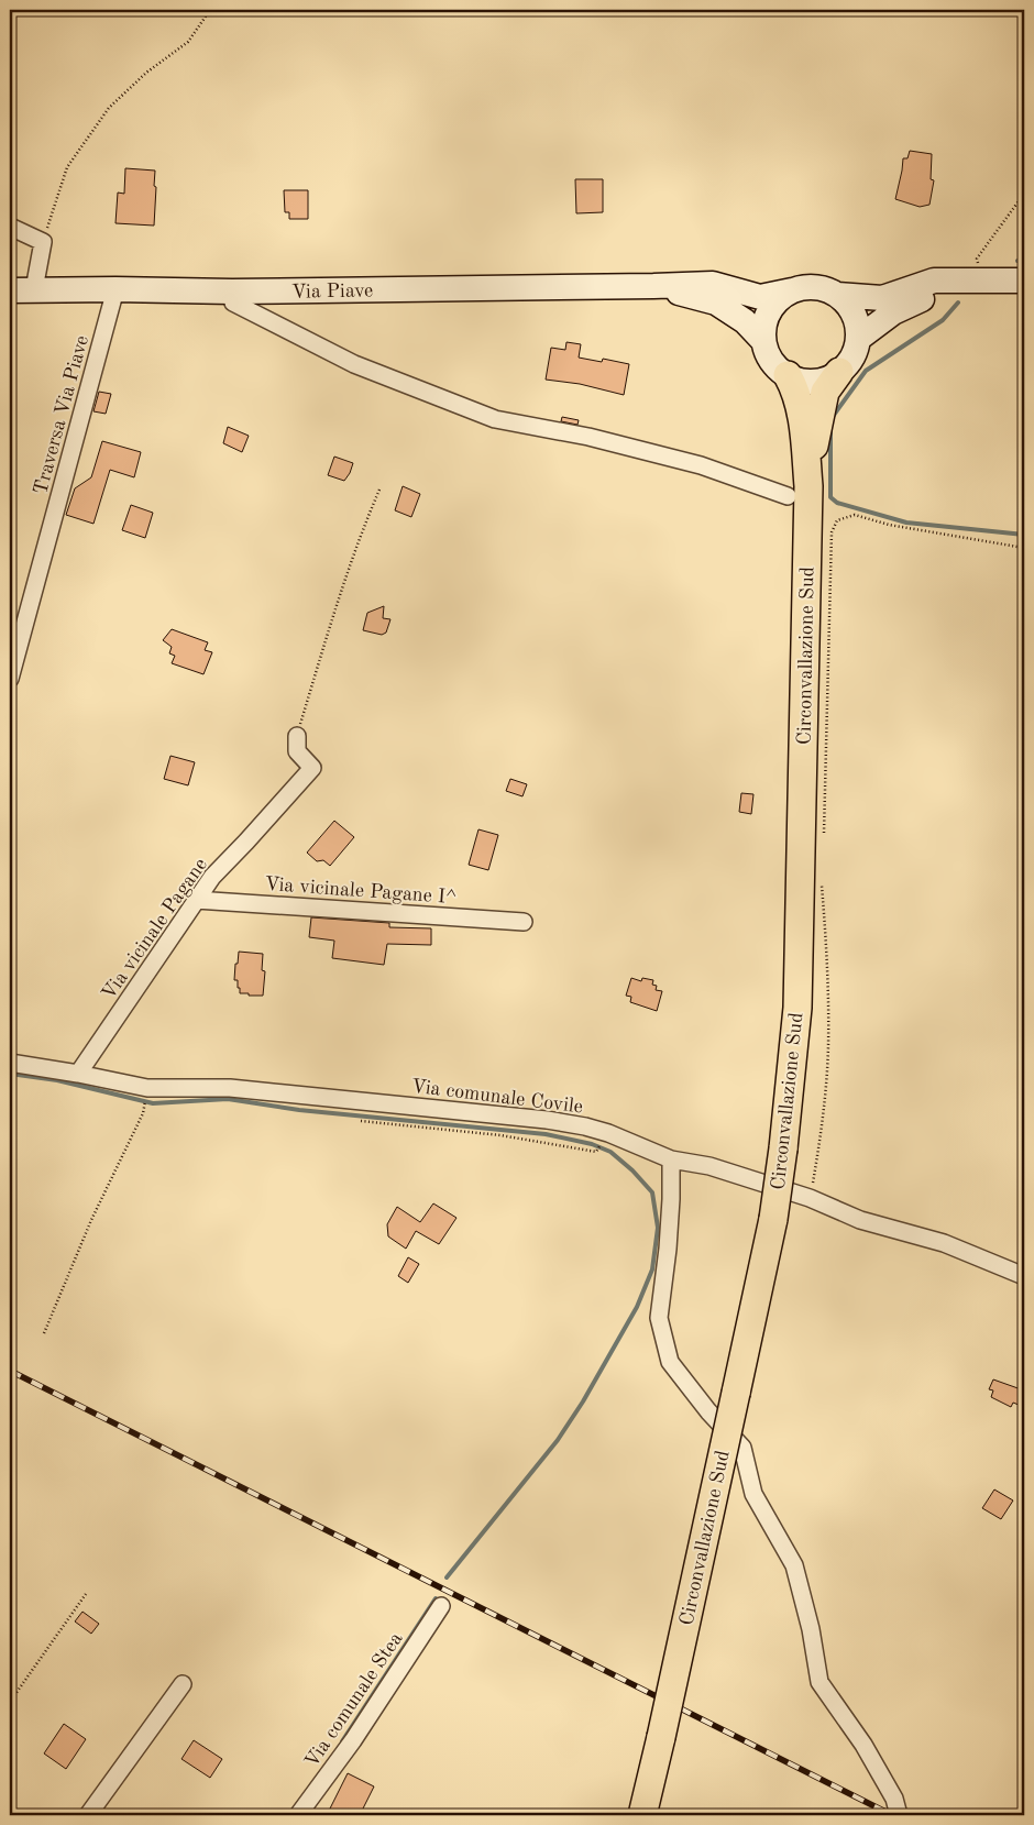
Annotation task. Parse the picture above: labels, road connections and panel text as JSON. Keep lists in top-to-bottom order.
{
  "streets": {
    "main road": ["Circonvallazione Sud"],
    "street": [
      "Via Piave",
      "Traversa Via Piave",
      "Via vicinale Pagane I^",
      "Via vicinale Pagane",
      "Via comunale Covile",
      "Via comunale Stea"
    ]
  },
  "crossings": [
    ["Via Piave", "Traversa Via Piave"],
    ["Via Piave", "Circonvallazione Sud"],
    ["Via vicinale Pagane I^", "Via vicinale Pagane"],
    ["Via vicinale Pagane", "Via comunale Covile"]
  ]
}
